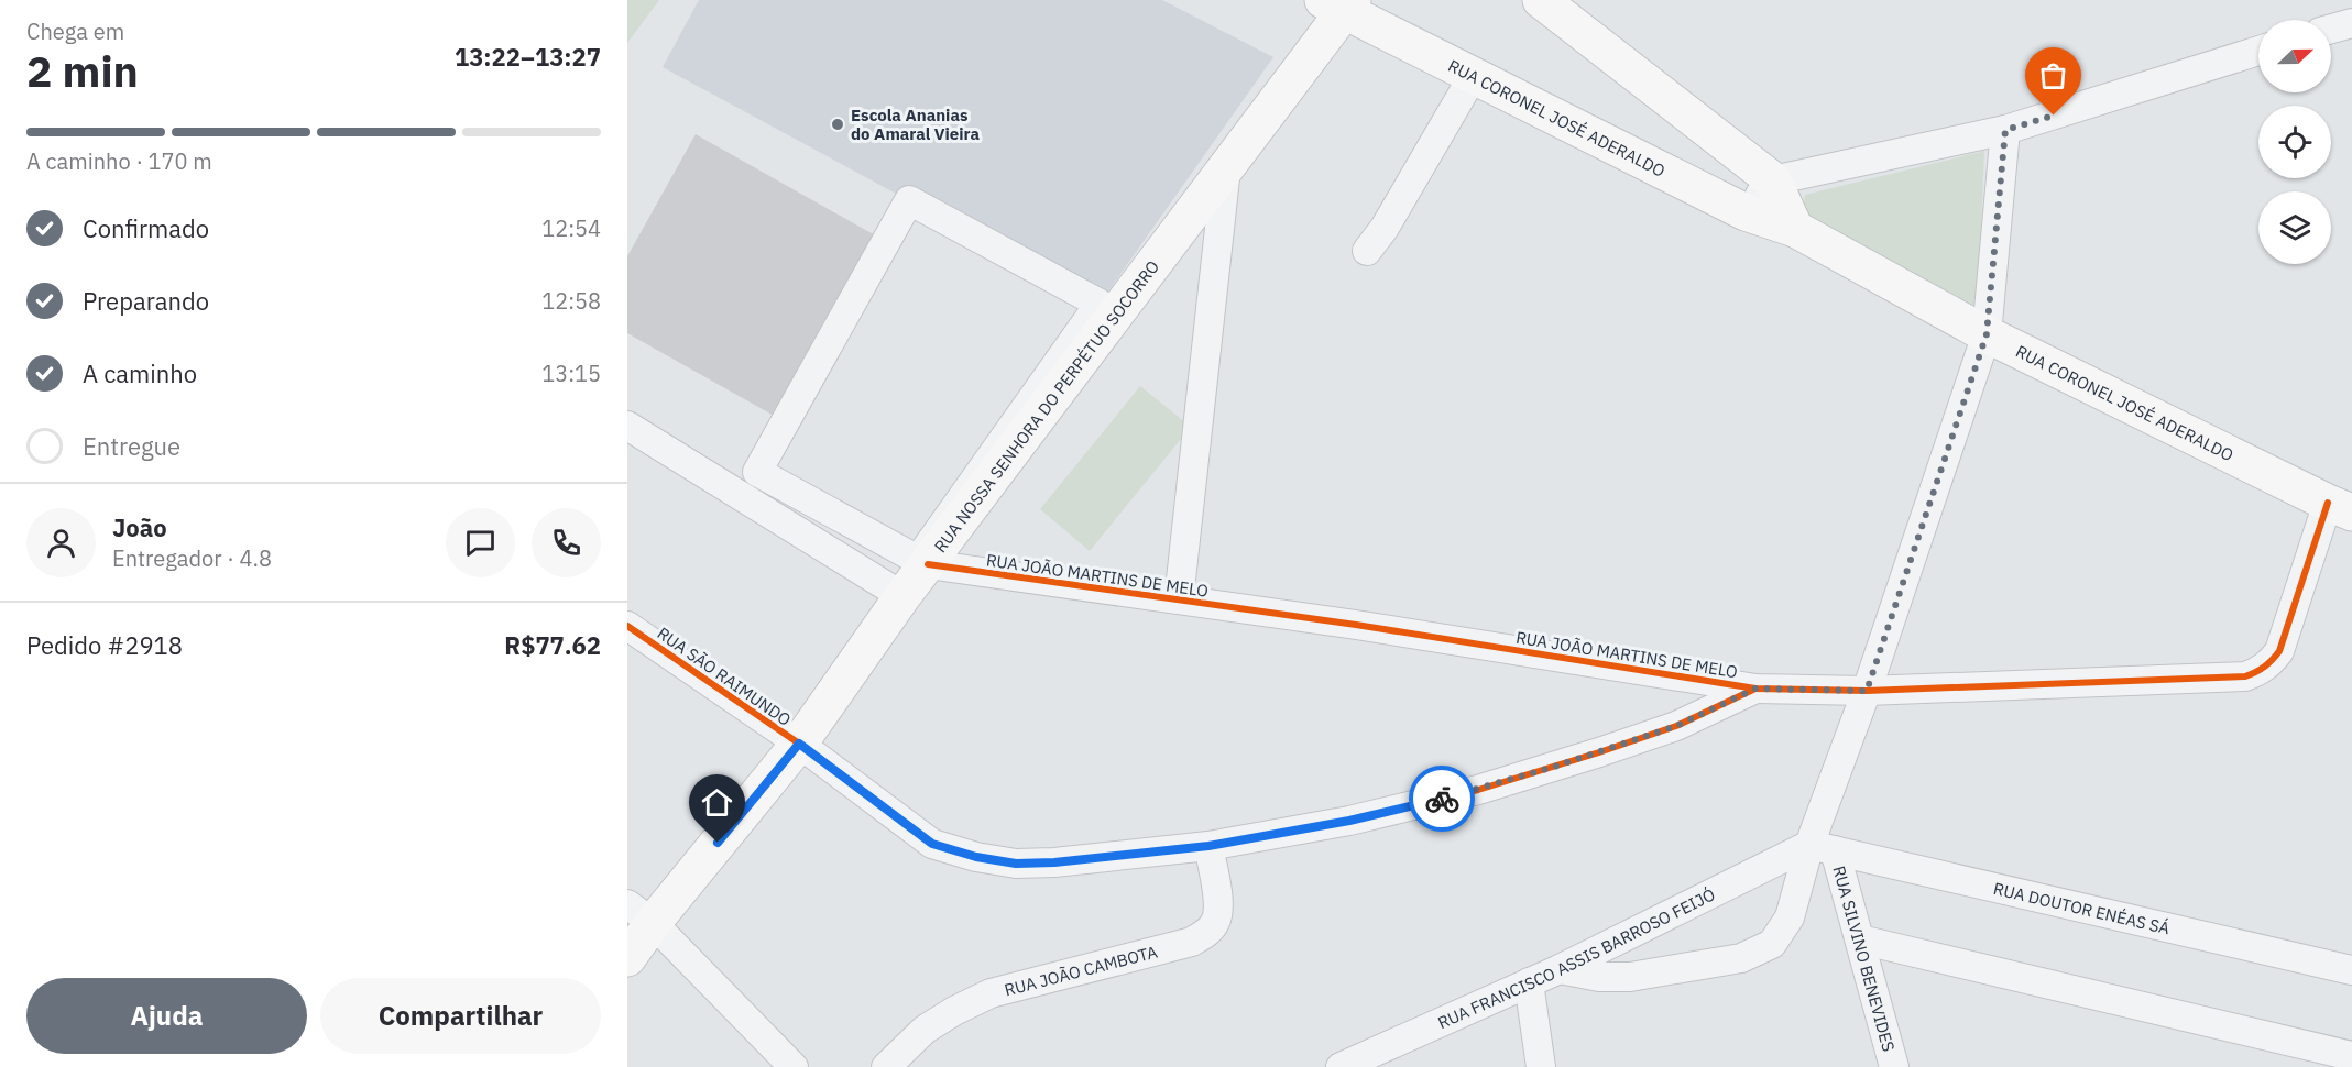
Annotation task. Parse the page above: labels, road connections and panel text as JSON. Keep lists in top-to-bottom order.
{
  "streets": {
    "main road": ["RUA CORONEL JOSÉ ADERALDO", "RUA NOSSA SENHORA DO PERPÉTUO SOCORRO"],
    "street": [
      "RUA JOÃO MARTINS DE MELO",
      "RUA SÃO RAIMUNDO",
      "RUA DOUTOR ENÉAS SÁ",
      "RUA FRANCISCO ASSIS BARROSO FEIJÓ",
      "RUA SILVINO BENEVIDES",
      "RUA JOÃO CAMBOTA"
    ]
  },
  "crossings": [
    ["RUA CORONEL JOSÉ ADERALDO", "RUA NOSSA SENHORA DO PERPÉTUO SOCORRO"],
    ["RUA CORONEL JOSÉ ADERALDO", "RUA JOÃO MARTINS DE MELO"],
    ["RUA NOSSA SENHORA DO PERPÉTUO SOCORRO", "RUA JOÃO MARTINS DE MELO"],
    ["RUA NOSSA SENHORA DO PERPÉTUO SOCORRO", "RUA SÃO RAIMUNDO"],
    ["RUA SÃO RAIMUNDO", "RUA JOÃO CAMBOTA"],
    ["RUA DOUTOR ENÉAS SÁ", "RUA FRANCISCO ASSIS BARROSO FEIJÓ"],
    ["RUA DOUTOR ENÉAS SÁ", "RUA SILVINO BENEVIDES"],
    ["RUA FRANCISCO ASSIS BARROSO FEIJÓ", "RUA SILVINO BENEVIDES"]
  ],
  "places": ["Escola Ananias do Amaral Vieira"],
  "north": "right",
  "page": {
    "heading": ["2 min", "Chega em", "13:22–13:27"],
    "panel": [
      "João",
      "Entregador · 4.8",
      "Pedido #2918",
      "R$77.62"
    ],
    "bar": "A caminho · 170 m",
    "list": [
      ["Confirmado", "12:54"],
      ["Preparando", "12:58"],
      ["A caminho", "13:15"],
      "Entregue"
    ],
    "buttons": ["Ajuda", "Compartilhar"]
  }
}
